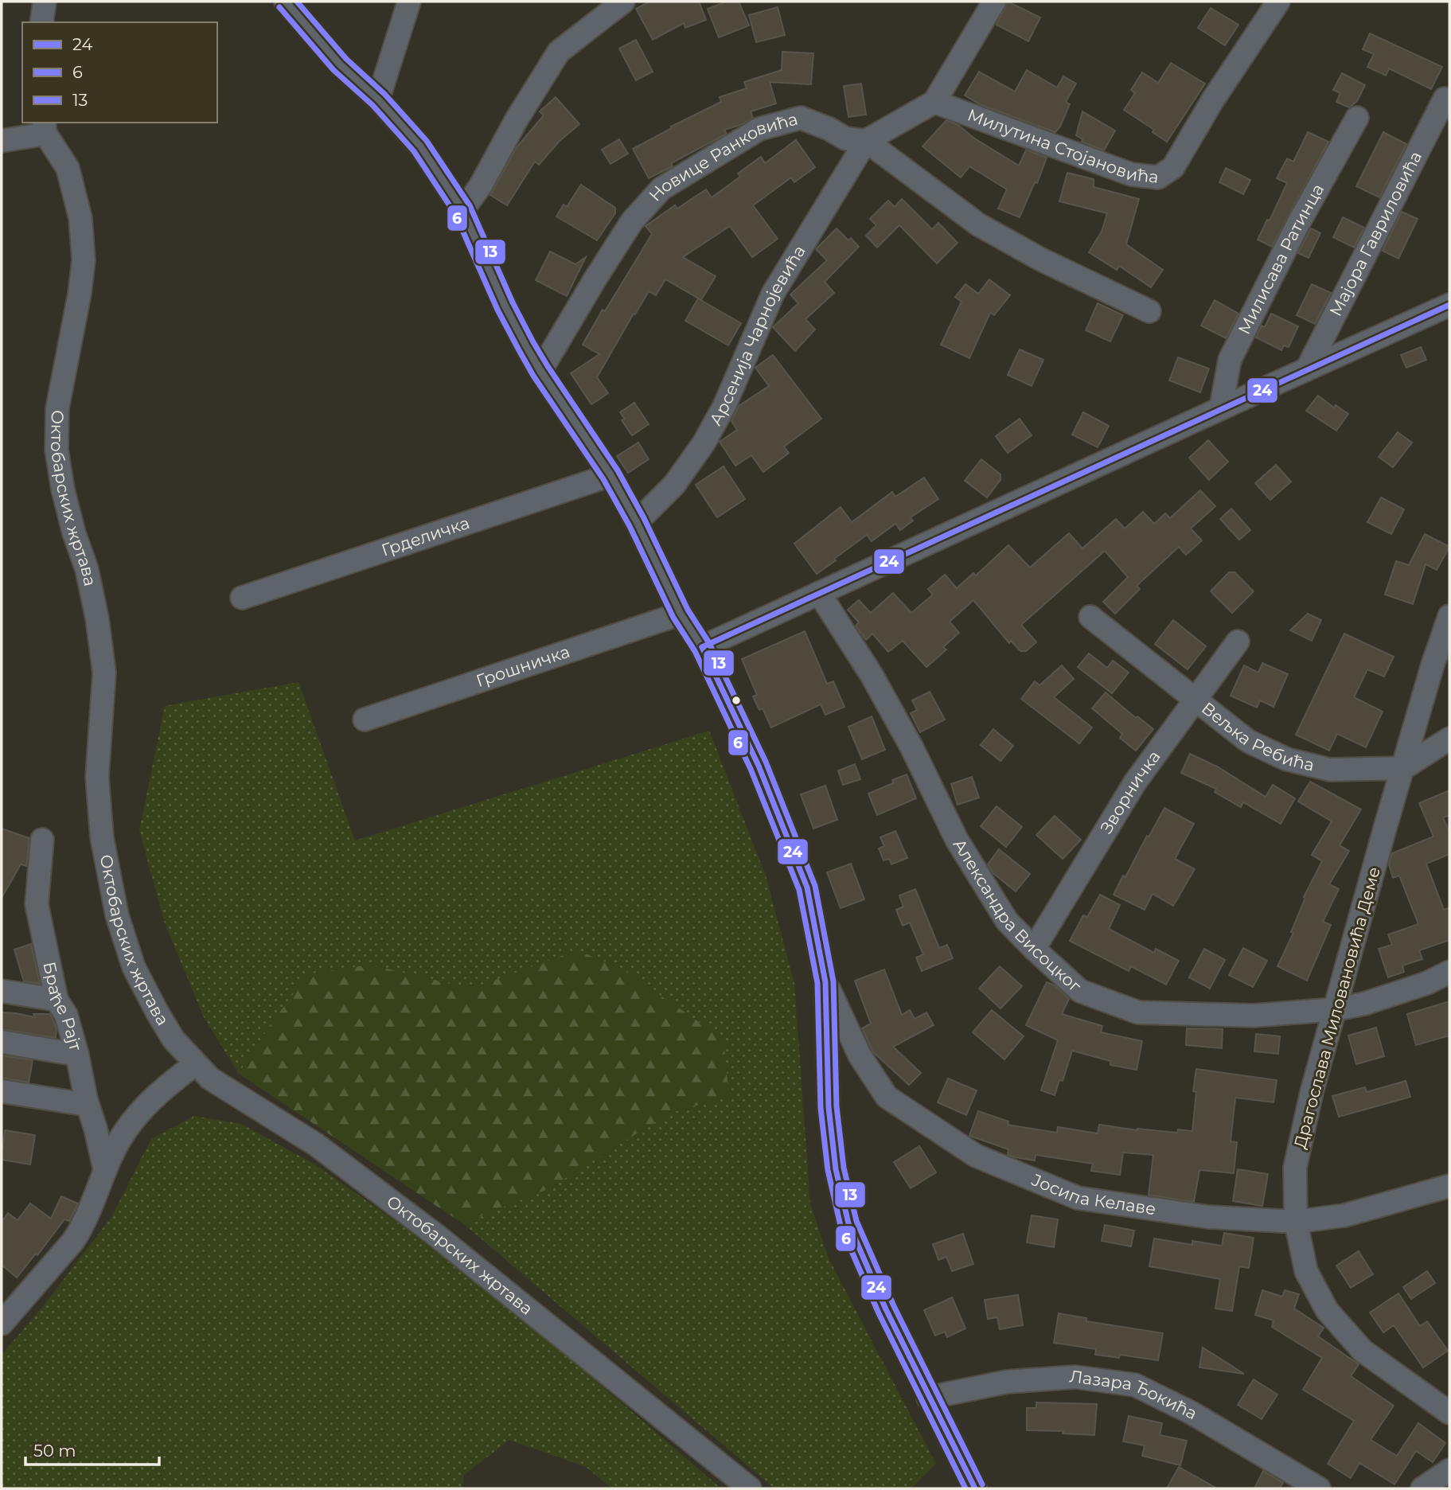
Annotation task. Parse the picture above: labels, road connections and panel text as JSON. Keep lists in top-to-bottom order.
{
  "streets": {
    "street": [
      "Милутина Стојановића",
      "Новице Ранковића",
      "Мајора Гавриловића",
      "Милисава Ратинца",
      "Арсенија Чарнојевића",
      "Октобарских жртава",
      "Грделичка",
      "Грошничка",
      "Вељка Ребића",
      "Зворничка",
      "Александра Висоцког",
      "Браће Рајт",
      "Драгослава Миловановића Деме",
      "Јосипа Келаве",
      "Лазара Ђокића"
    ]
  },
  "crossings": [
    ["Новице Ранковића", "Арсенија Чарнојевића"],
    ["Вељка Ребића", "Зворничка"],
    ["Вељка Ребића", "Драгослава Миловановића Деме"],
    ["Зворничка", "Александра Висоцког"],
    ["Александра Висоцког", "Драгослава Миловановића Деме"],
    ["Драгослава Миловановића Деме", "Јосипа Келаве"]
  ],
  "lines": ["transit line 13", "transit line 6", "transit line 24"],
  "legend": ["24", "6", "13"],
  "scale_bar": "50 m"
}
